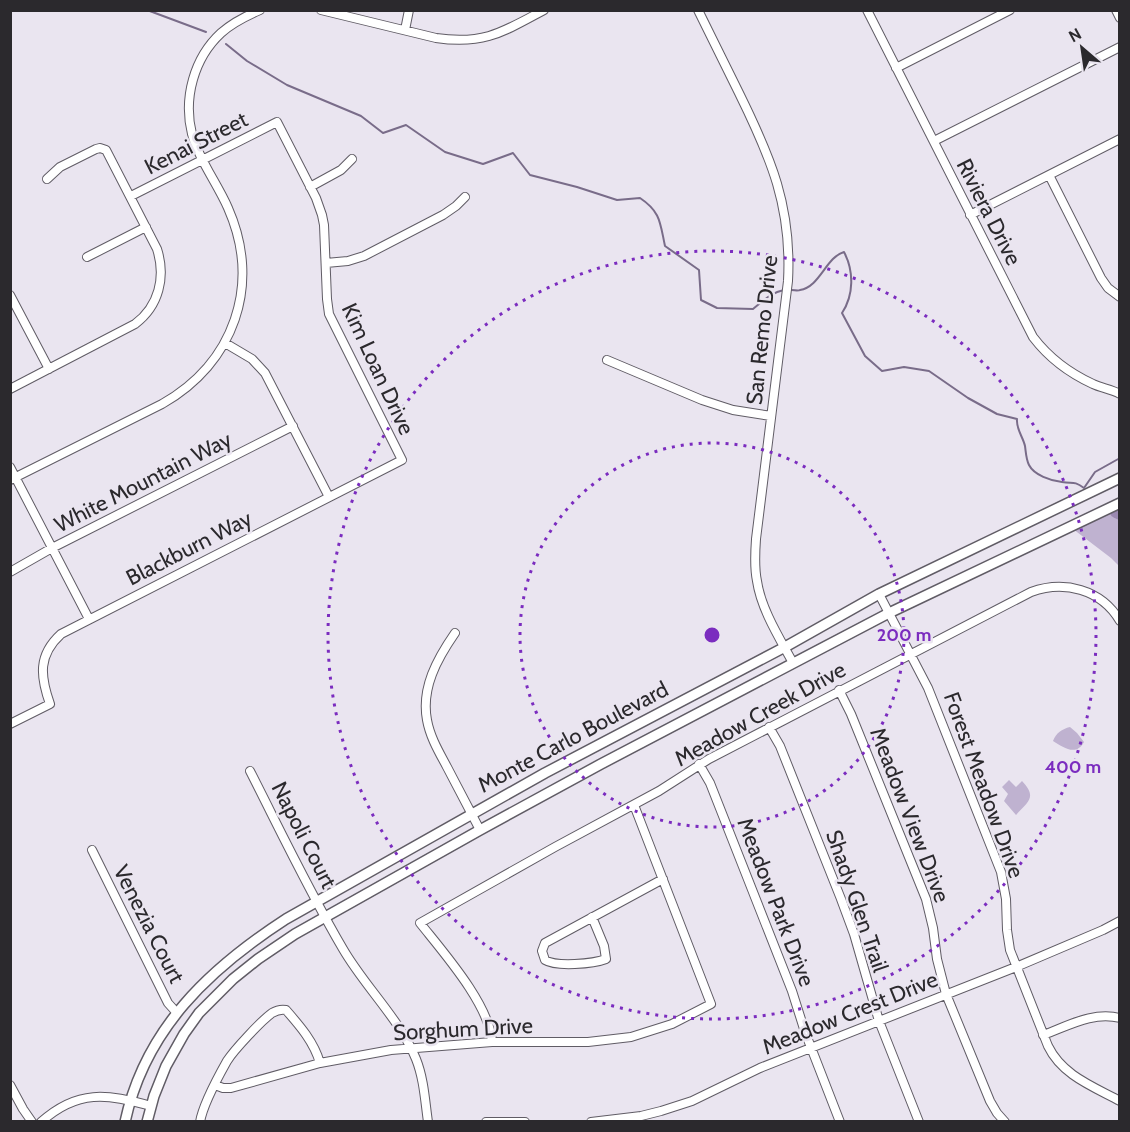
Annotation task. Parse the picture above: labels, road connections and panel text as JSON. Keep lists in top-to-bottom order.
{
  "streets": {
    "main road": ["Monte Carlo Boulevard"],
    "street": [
      "Kenai Street",
      "Riviera Drive",
      "San Remo Drive",
      "Kim Loan Drive",
      "White Mountain Way",
      "Blackburn Way",
      "Meadow Creek Drive",
      "Forest Meadow Drive",
      "Meadow View Drive",
      "Napoli Court",
      "Shady Glen Trail",
      "Meadow Park Drive",
      "Venezia Court",
      "Meadow Crest Drive",
      "Sorghum Drive"
    ]
  },
  "crossings": [
    ["Kenai Street", "Kim Loan Drive"],
    ["San Remo Drive", "Monte Carlo Boulevard"],
    ["Kim Loan Drive", "Blackburn Way"],
    ["Meadow Creek Drive", "Forest Meadow Drive"],
    ["Meadow Creek Drive", "Meadow View Drive"],
    ["Meadow Creek Drive", "Shady Glen Trail"],
    ["Meadow Creek Drive", "Meadow Park Drive"],
    ["Meadow Creek Drive", "Sorghum Drive"],
    ["Monte Carlo Boulevard", "Forest Meadow Drive"],
    ["Monte Carlo Boulevard", "Napoli Court"],
    ["Monte Carlo Boulevard", "Venezia Court"],
    ["Forest Meadow Drive", "Meadow Crest Drive"],
    ["Meadow View Drive", "Meadow Crest Drive"],
    ["Napoli Court", "Sorghum Drive"],
    ["Shady Glen Trail", "Meadow Crest Drive"],
    ["Meadow Park Drive", "Meadow Crest Drive"]
  ],
  "north": "top left",
  "rings": ["200 m", "400 m"]
}
